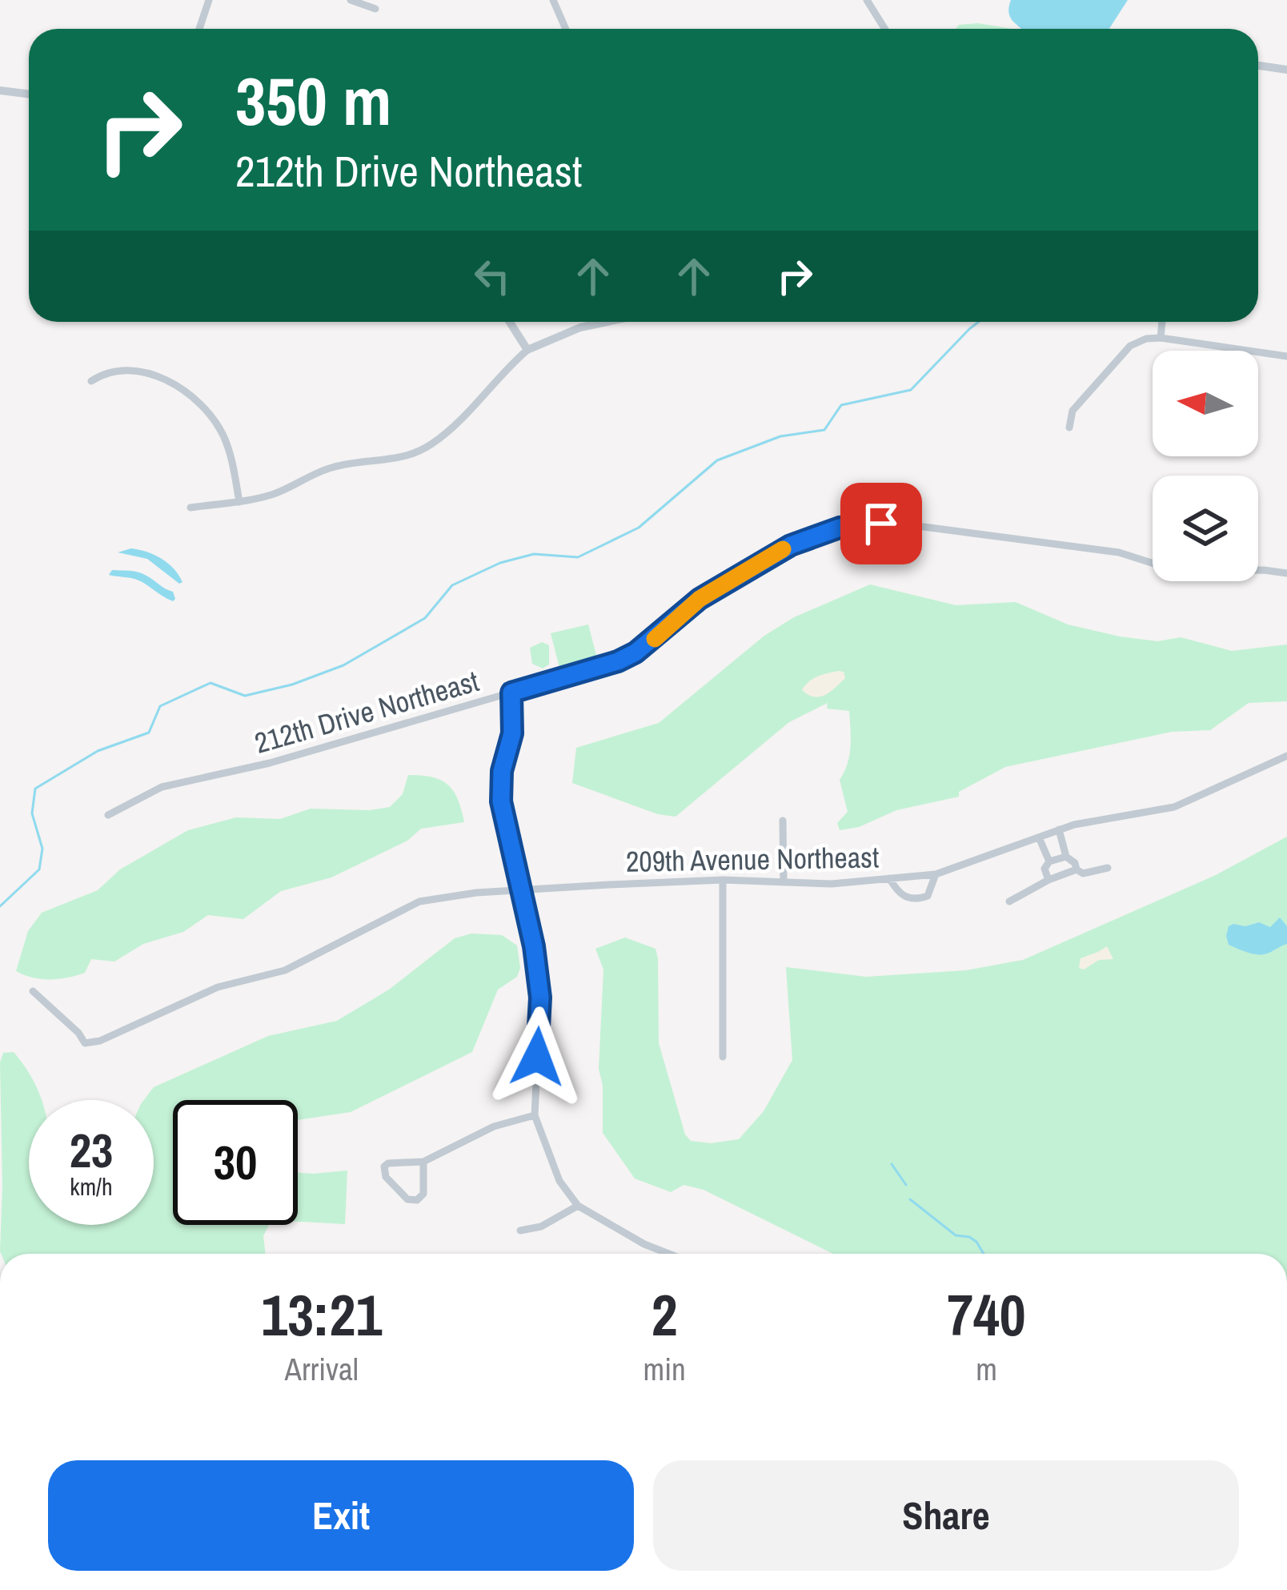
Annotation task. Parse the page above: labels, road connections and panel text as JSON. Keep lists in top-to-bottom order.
{
  "streets": {
    "street": ["212th Drive Northeast", "209th Avenue Northeast"]
  },
  "north": "left",
  "page": {
    "turn": ["350 m", "212th Drive Northeast"],
    "speed": "23 km/h",
    "limit": "30",
    "eta": [
      "13:21",
      "Arrival",
      "2",
      "min",
      "740",
      "m"
    ],
    "buttons": ["Exit", "Share"]
  }
}
